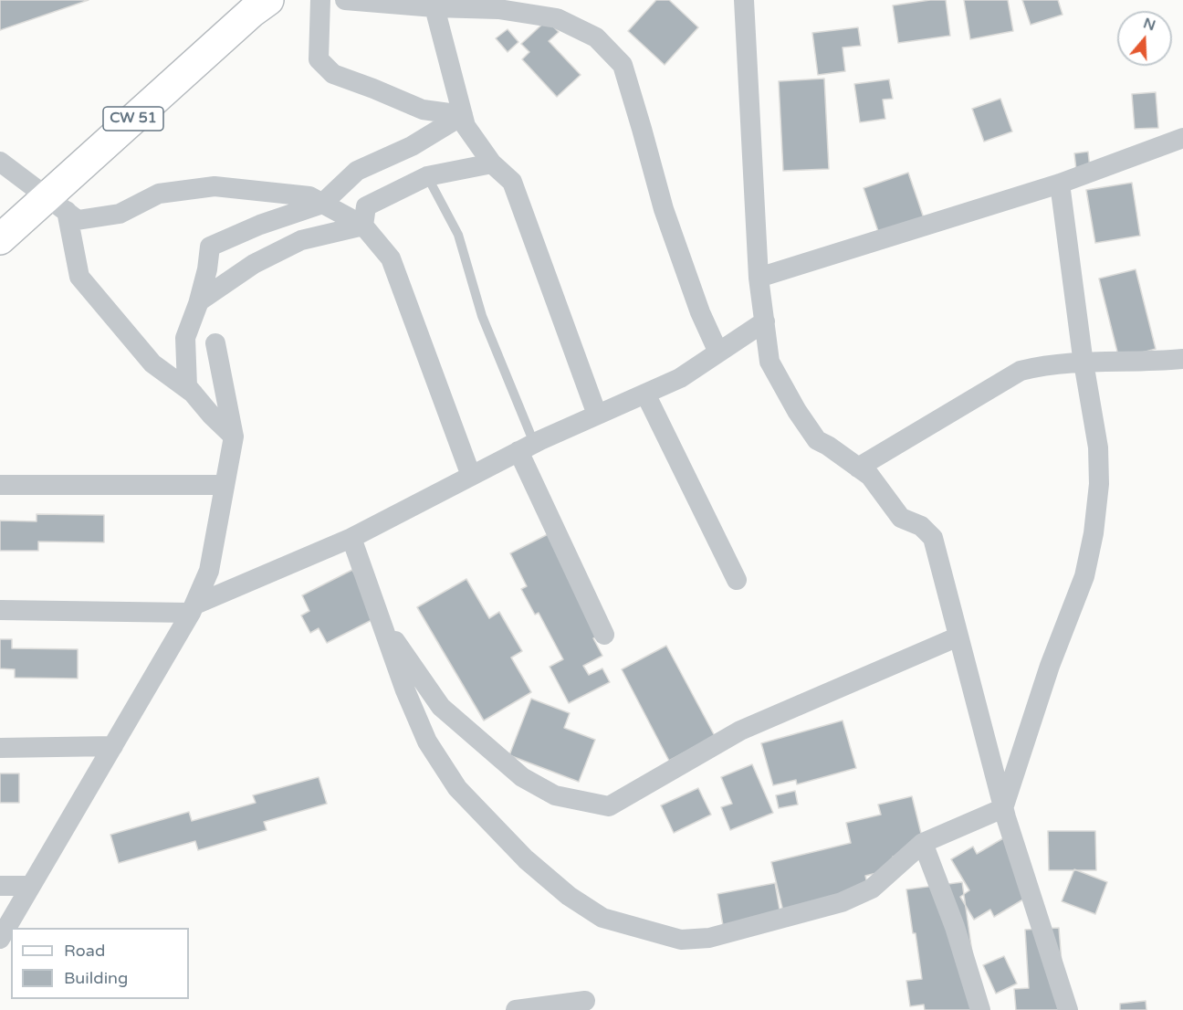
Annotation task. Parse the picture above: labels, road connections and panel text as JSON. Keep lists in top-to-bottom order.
{
  "streets": {
    "main road": ["CW 51"]
  },
  "legend": ["Road", "Building"],
  "north": "top"
}
